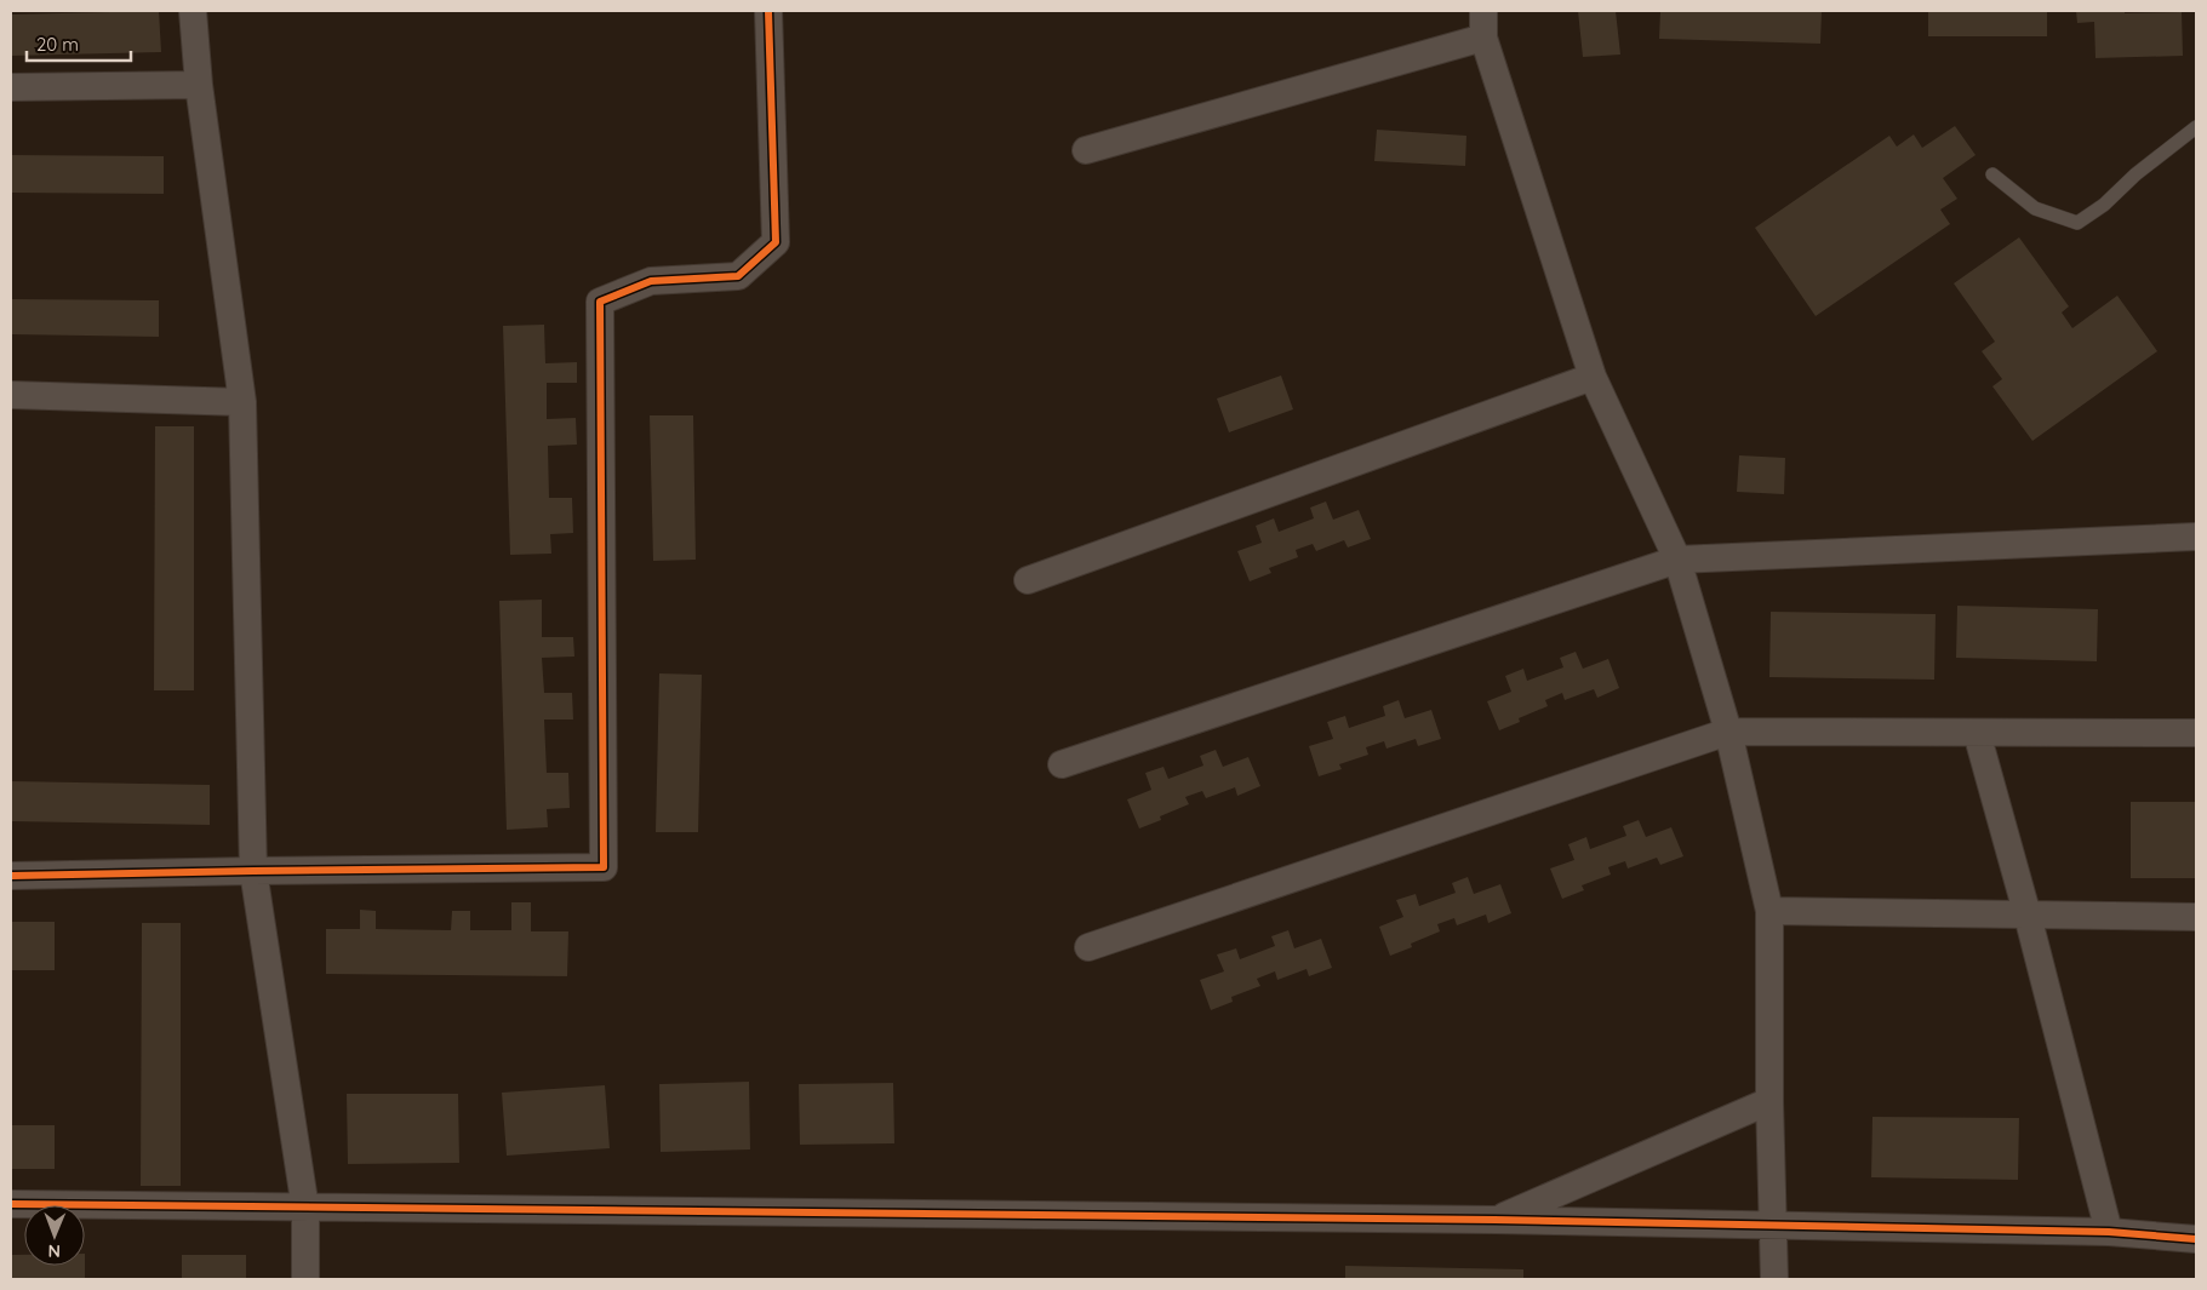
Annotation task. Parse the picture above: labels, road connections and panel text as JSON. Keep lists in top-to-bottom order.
{
  "scale_bar": "20 m",
  "north": "bottom"
}
